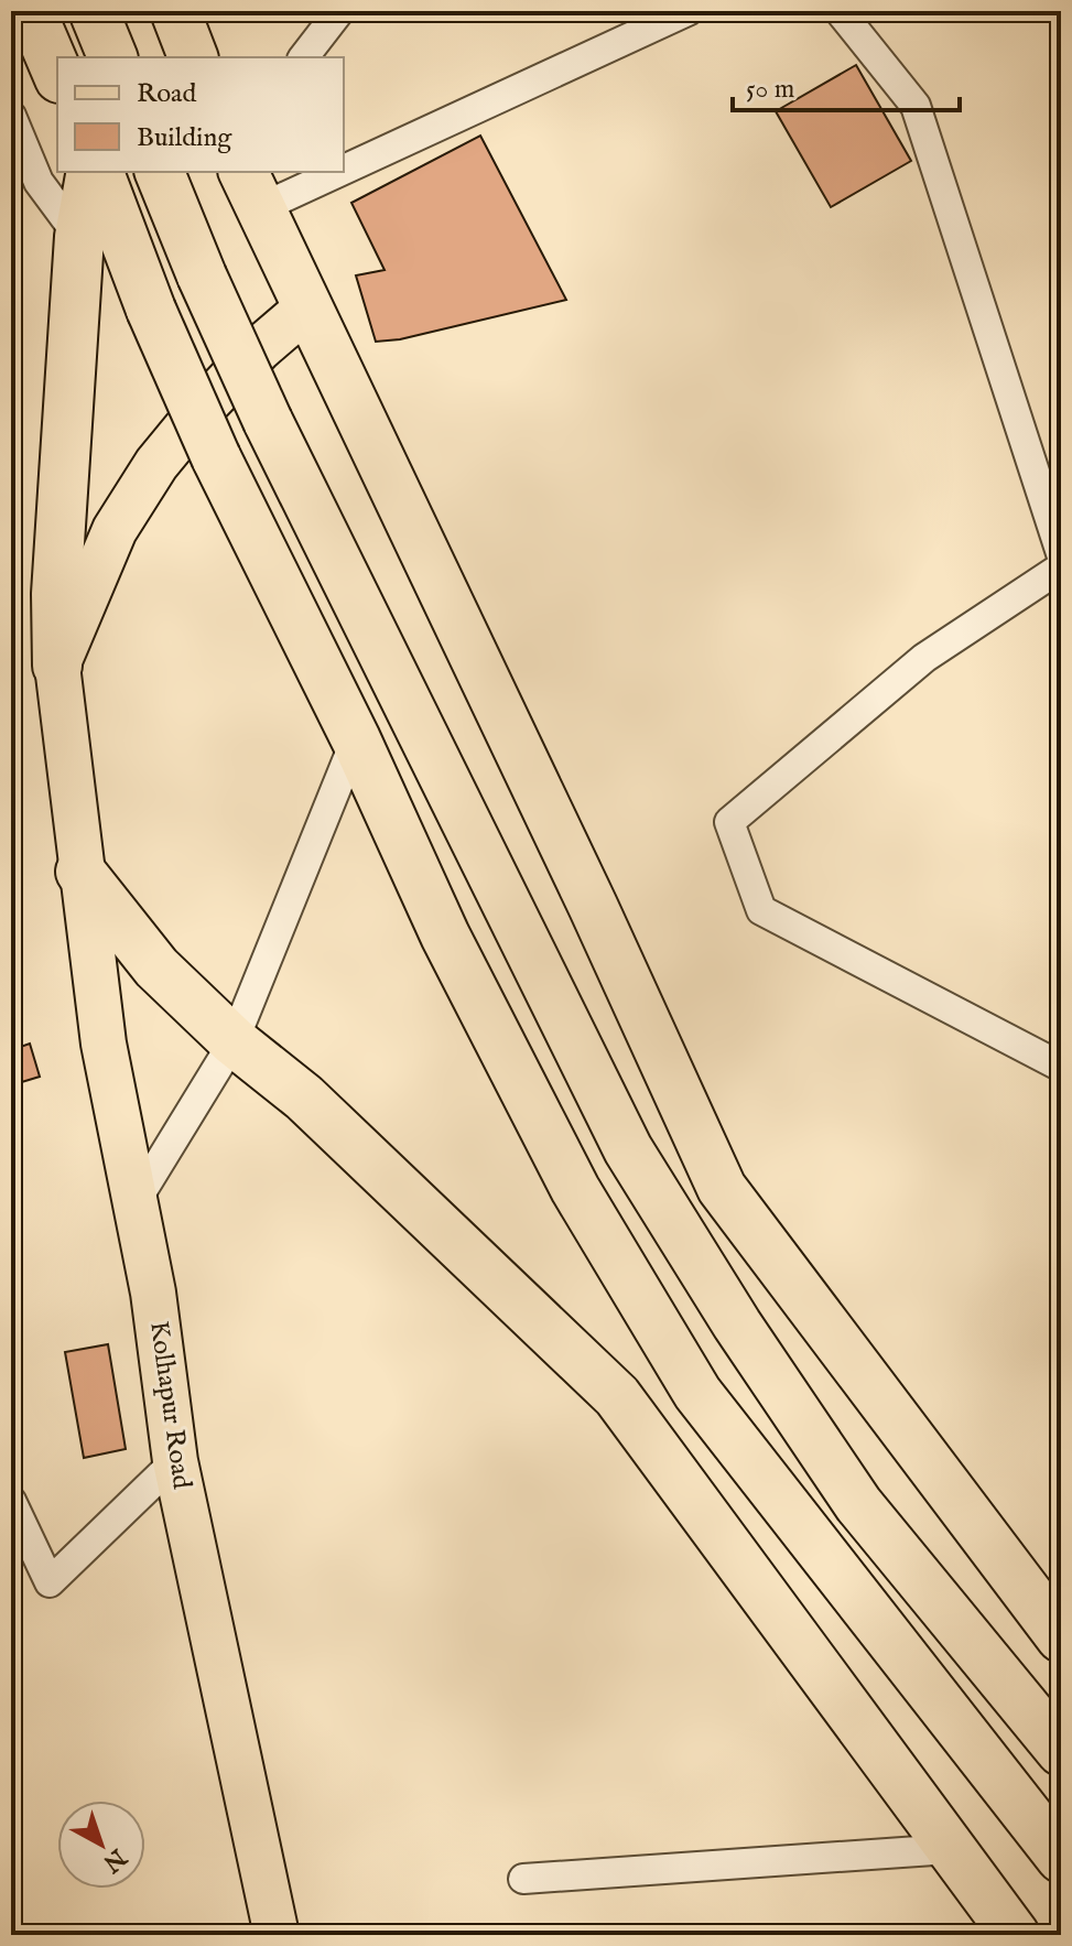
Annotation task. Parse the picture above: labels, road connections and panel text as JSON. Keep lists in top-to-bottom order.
{
  "streets": {
    "main road": ["Kolhapur Road"]
  },
  "legend": ["Road", "Building"],
  "scale_bar": "50 m",
  "north": "bottom right"
}
